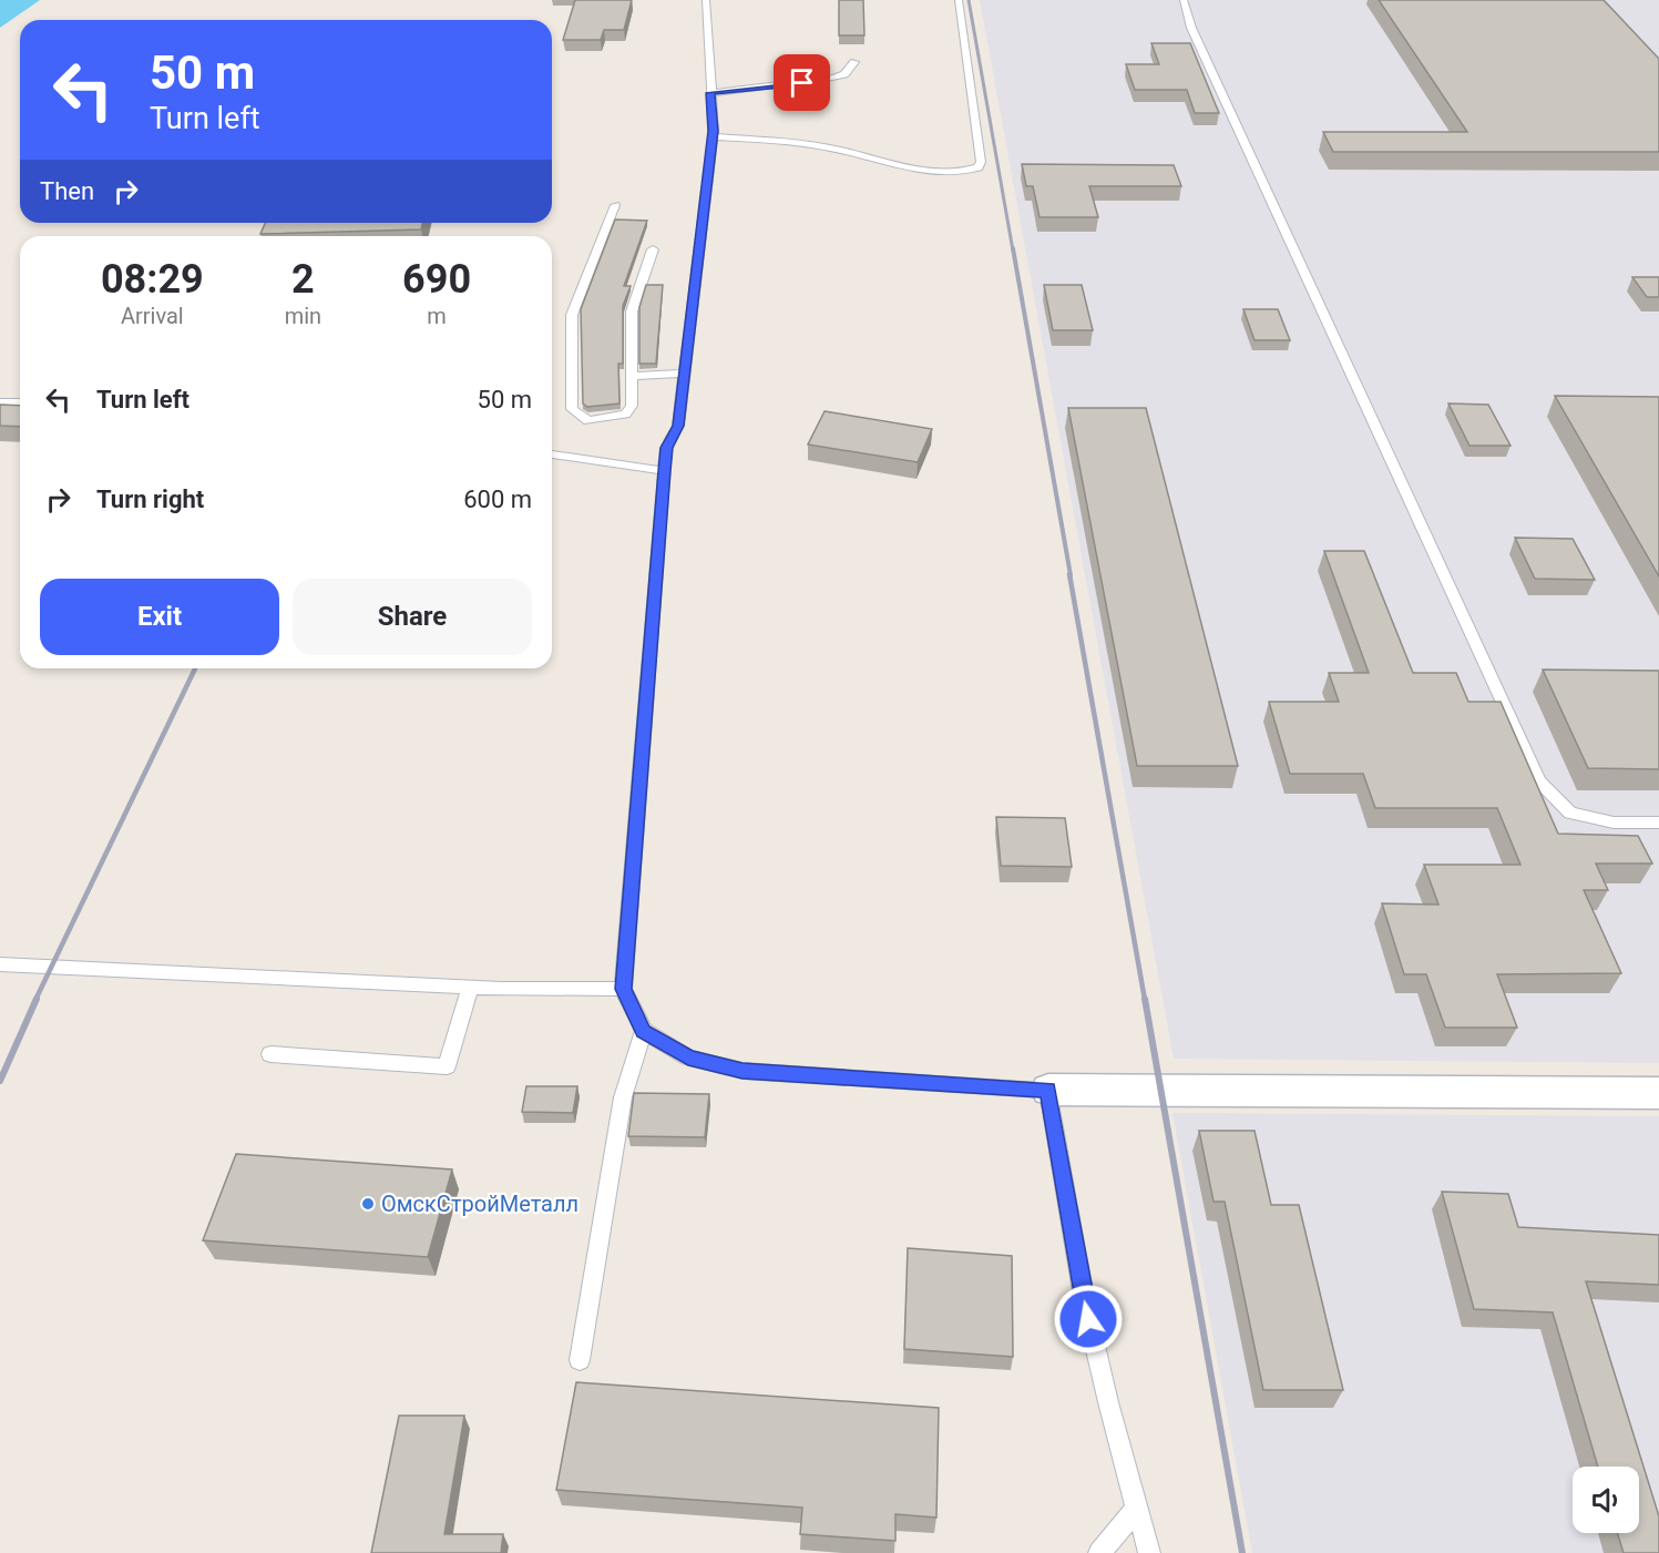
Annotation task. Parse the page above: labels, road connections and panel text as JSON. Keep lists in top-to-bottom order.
{
  "places": ["ОмскСтройМеталл"],
  "page": {
    "turn": ["50 m", "Turn left"],
    "then": "Then",
    "eta": [
      "08:29",
      "Arrival",
      "2",
      "min",
      "690",
      "m"
    ],
    "list": [
      {
        "name": "Turn left",
        "value": "50 m"
      },
      {
        "name": "Turn right",
        "value": "600 m"
      }
    ],
    "buttons": ["Exit", "Share"]
  }
}
